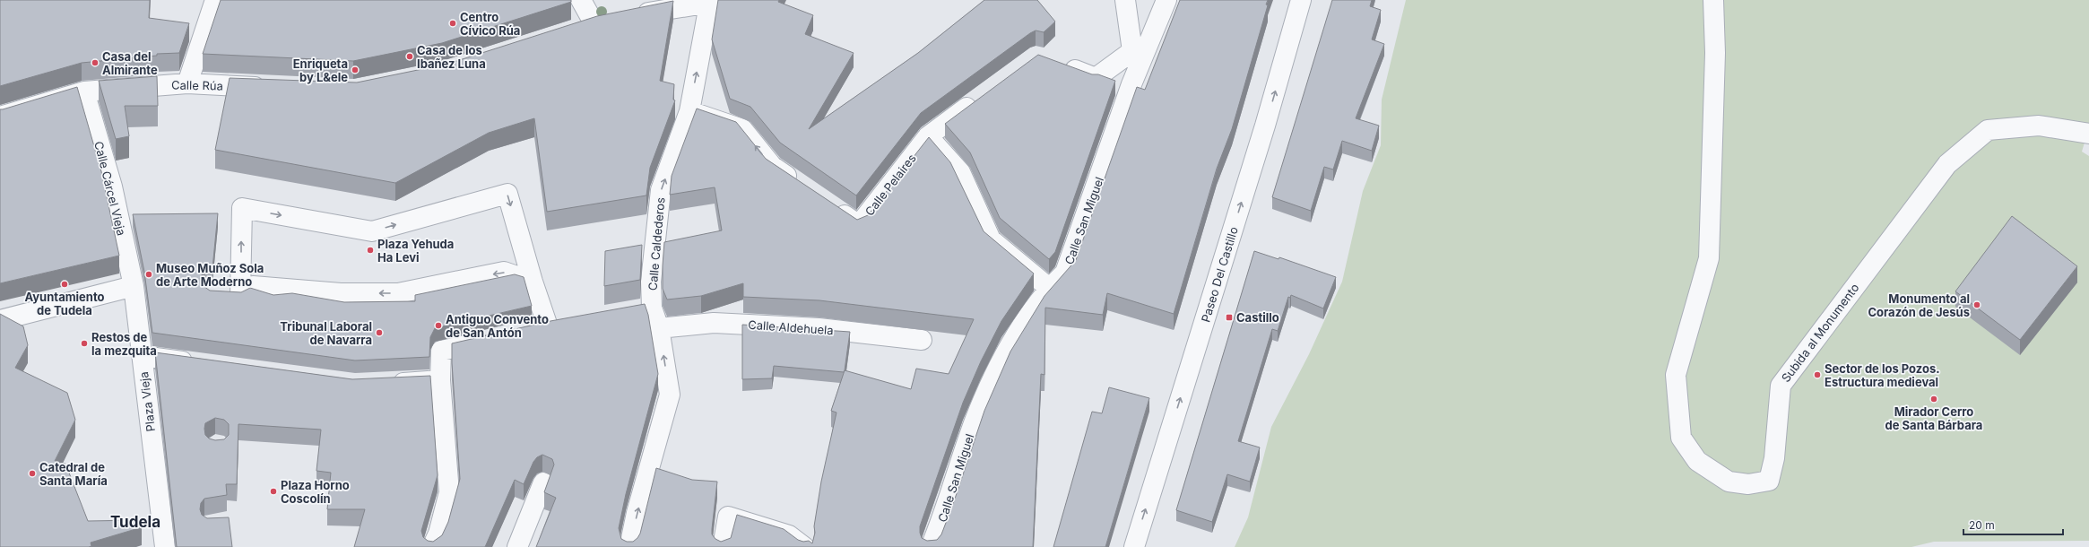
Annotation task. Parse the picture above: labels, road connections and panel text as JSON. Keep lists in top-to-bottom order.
{
  "streets": {
    "street": [
      "Calle Rúa",
      "Calle Pelaires",
      "Calle Cárcel Vieja",
      "Calle San Miguel",
      "Calle Caldederos",
      "Paseo Del Castillo",
      "Calle Aldehuela",
      "Subida al Monumento",
      "Plaza Vieja"
    ]
  },
  "crossings": [
    ["Calle Rúa", "Calle Cárcel Vieja"],
    ["Calle Cárcel Vieja", "Plaza Vieja"],
    ["Calle Caldederos", "Calle Aldehuela"]
  ],
  "one_way": ["Calle Caldederos", "Paseo Del Castillo"],
  "districts": ["Tudela"],
  "places": {
    "other": [
      "Centro Cívico Rúa",
      "Casa de los Ibañez Luna",
      "Casa del Almirante",
      "Enriqueta by L&ele",
      "Plaza Yehuda Ha Levi",
      "Museo Muñoz Sola de Arte Moderno",
      "Ayuntamiento de Tudela",
      "Monumento al Corazón de Jesús",
      "Antiguo Convento de San Antón",
      "Tribunal Laboral de Navarra",
      "Restos de la mezquita",
      "Sector de los Pozos. Estructura medieval",
      "Mirador Cerro de Santa Bárbara",
      "Catedral de Santa María",
      "Plaza Horno Coscolín"
    ],
    "transit": ["Castillo"]
  },
  "scale_bar": "20 m"
}
